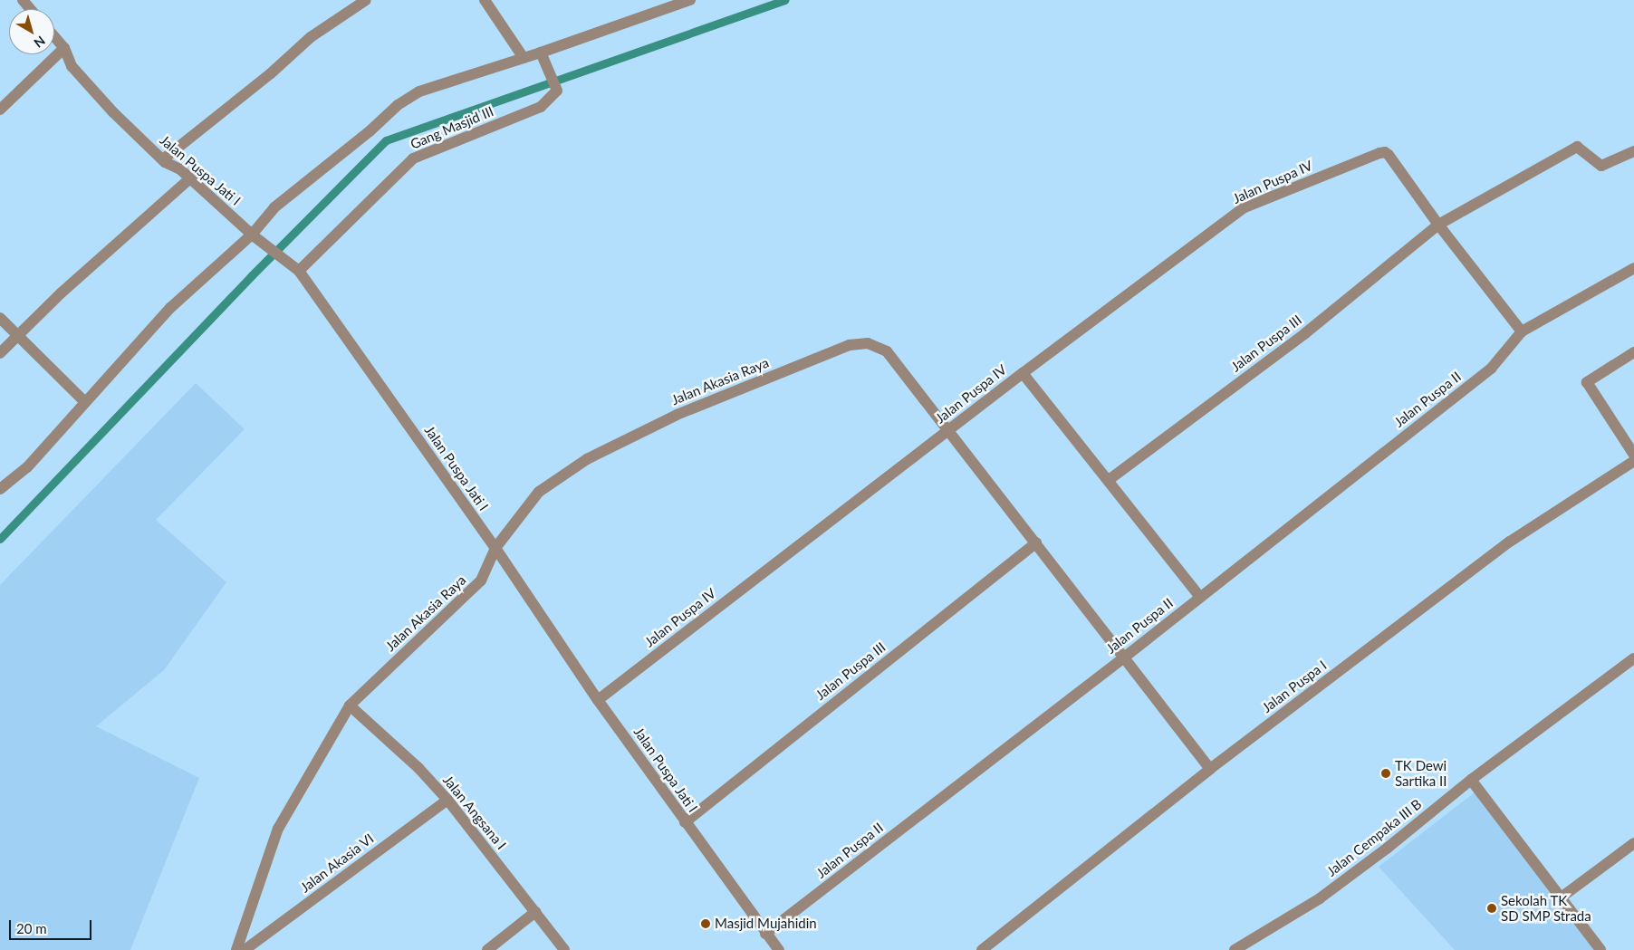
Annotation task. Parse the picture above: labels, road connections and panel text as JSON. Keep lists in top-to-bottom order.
{
  "streets": {
    "street": [
      "Gang Masjid III",
      "Jalan Puspa Jati I",
      "Jalan Puspa IV",
      "Jalan Puspa III",
      "Jalan Akasia Raya",
      "Jalan Puspa II",
      "Jalan Puspa I",
      "Jalan Angsana I",
      "Jalan Cempaka III B",
      "Jalan Akasia VI"
    ]
  },
  "crossings": [
    ["Gang Masjid III", "Jalan Puspa Jati I"],
    ["Jalan Puspa Jati I", "Jalan Puspa IV"],
    ["Jalan Puspa Jati I", "Jalan Puspa III"],
    ["Jalan Puspa Jati I", "Jalan Akasia Raya"],
    ["Jalan Puspa Jati I", "Jalan Puspa II"],
    ["Jalan Puspa IV", "Jalan Puspa III"],
    ["Jalan Puspa IV", "Jalan Akasia Raya"],
    ["Jalan Akasia Raya", "Jalan Angsana I"],
    ["Jalan Angsana I", "Jalan Akasia VI"]
  ],
  "places": ["TK Dewi Sartika II", "Sekolah TK SD SMP Strada", "Masjid Mujahidin"],
  "scale_bar": "20 m",
  "north": "bottom right"
}
